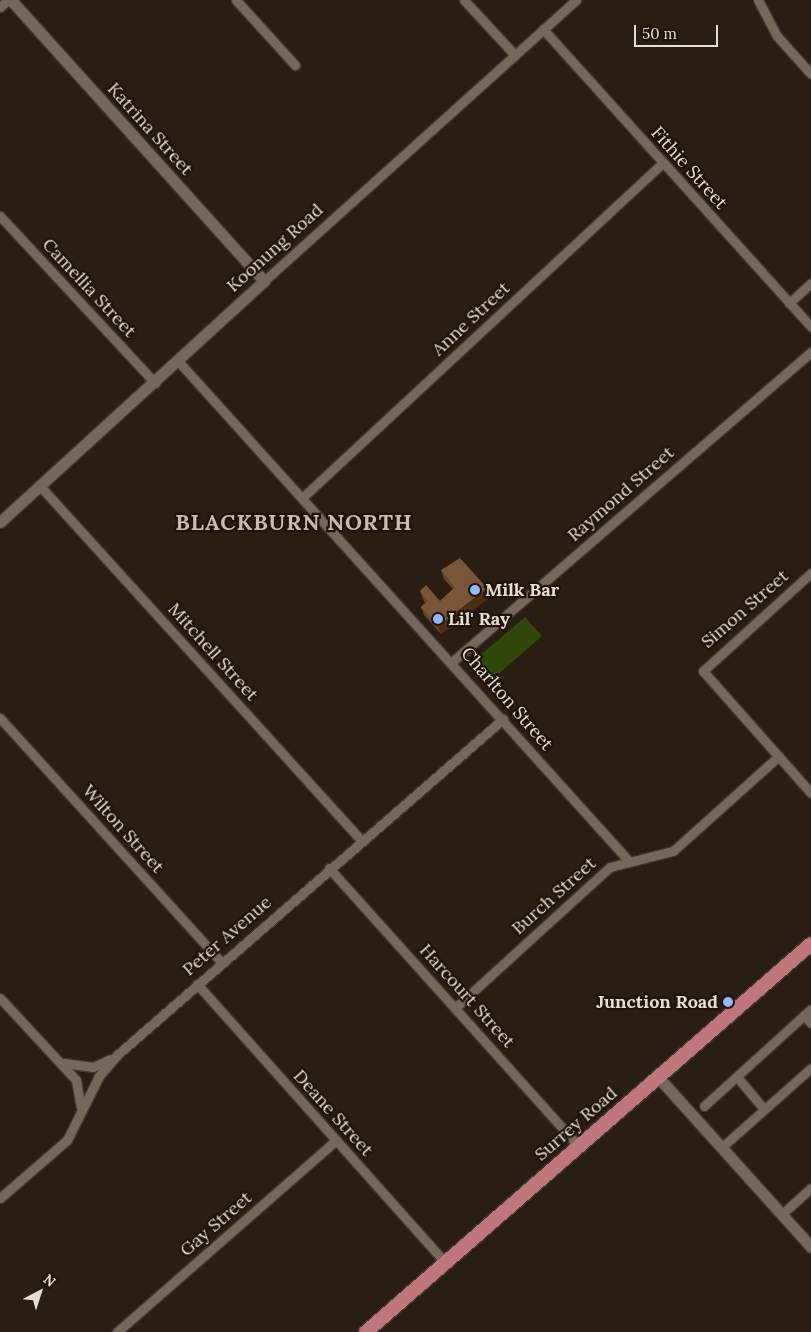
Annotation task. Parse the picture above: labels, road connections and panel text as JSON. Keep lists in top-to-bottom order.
{
  "streets": {
    "main road": ["Surrey Road"],
    "street": [
      "Katrina Street",
      "Fithie Street",
      "Koonung Road",
      "Camellia Street",
      "Anne Street",
      "Raymond Street",
      "Simon Street",
      "Mitchell Street",
      "Charlton Street",
      "Wilton Street",
      "Burch Street",
      "Peter Avenue",
      "Harcourt Street",
      "Deane Street",
      "Gay Street"
    ]
  },
  "crossings": [
    ["Katrina Street", "Koonung Road"],
    ["Fithie Street", "Koonung Road"],
    ["Fithie Street", "Anne Street"],
    ["Koonung Road", "Camellia Street"],
    ["Koonung Road", "Mitchell Street"],
    ["Koonung Road", "Charlton Street"],
    ["Anne Street", "Charlton Street"],
    ["Raymond Street", "Charlton Street"],
    ["Simon Street", "Burch Street"],
    ["Mitchell Street", "Peter Avenue"],
    ["Charlton Street", "Burch Street"],
    ["Charlton Street", "Peter Avenue"],
    ["Wilton Street", "Peter Avenue"],
    ["Burch Street", "Harcourt Street"],
    ["Peter Avenue", "Harcourt Street"],
    ["Peter Avenue", "Deane Street"],
    ["Harcourt Street", "Surrey Road"],
    ["Deane Street", "Surrey Road"],
    ["Deane Street", "Gay Street"]
  ],
  "districts": ["BLACKBURN NORTH"],
  "places": ["Milk Bar", "Lil' Ray", "Junction Road"],
  "scale_bar": "50 m",
  "north": "top right"
}
